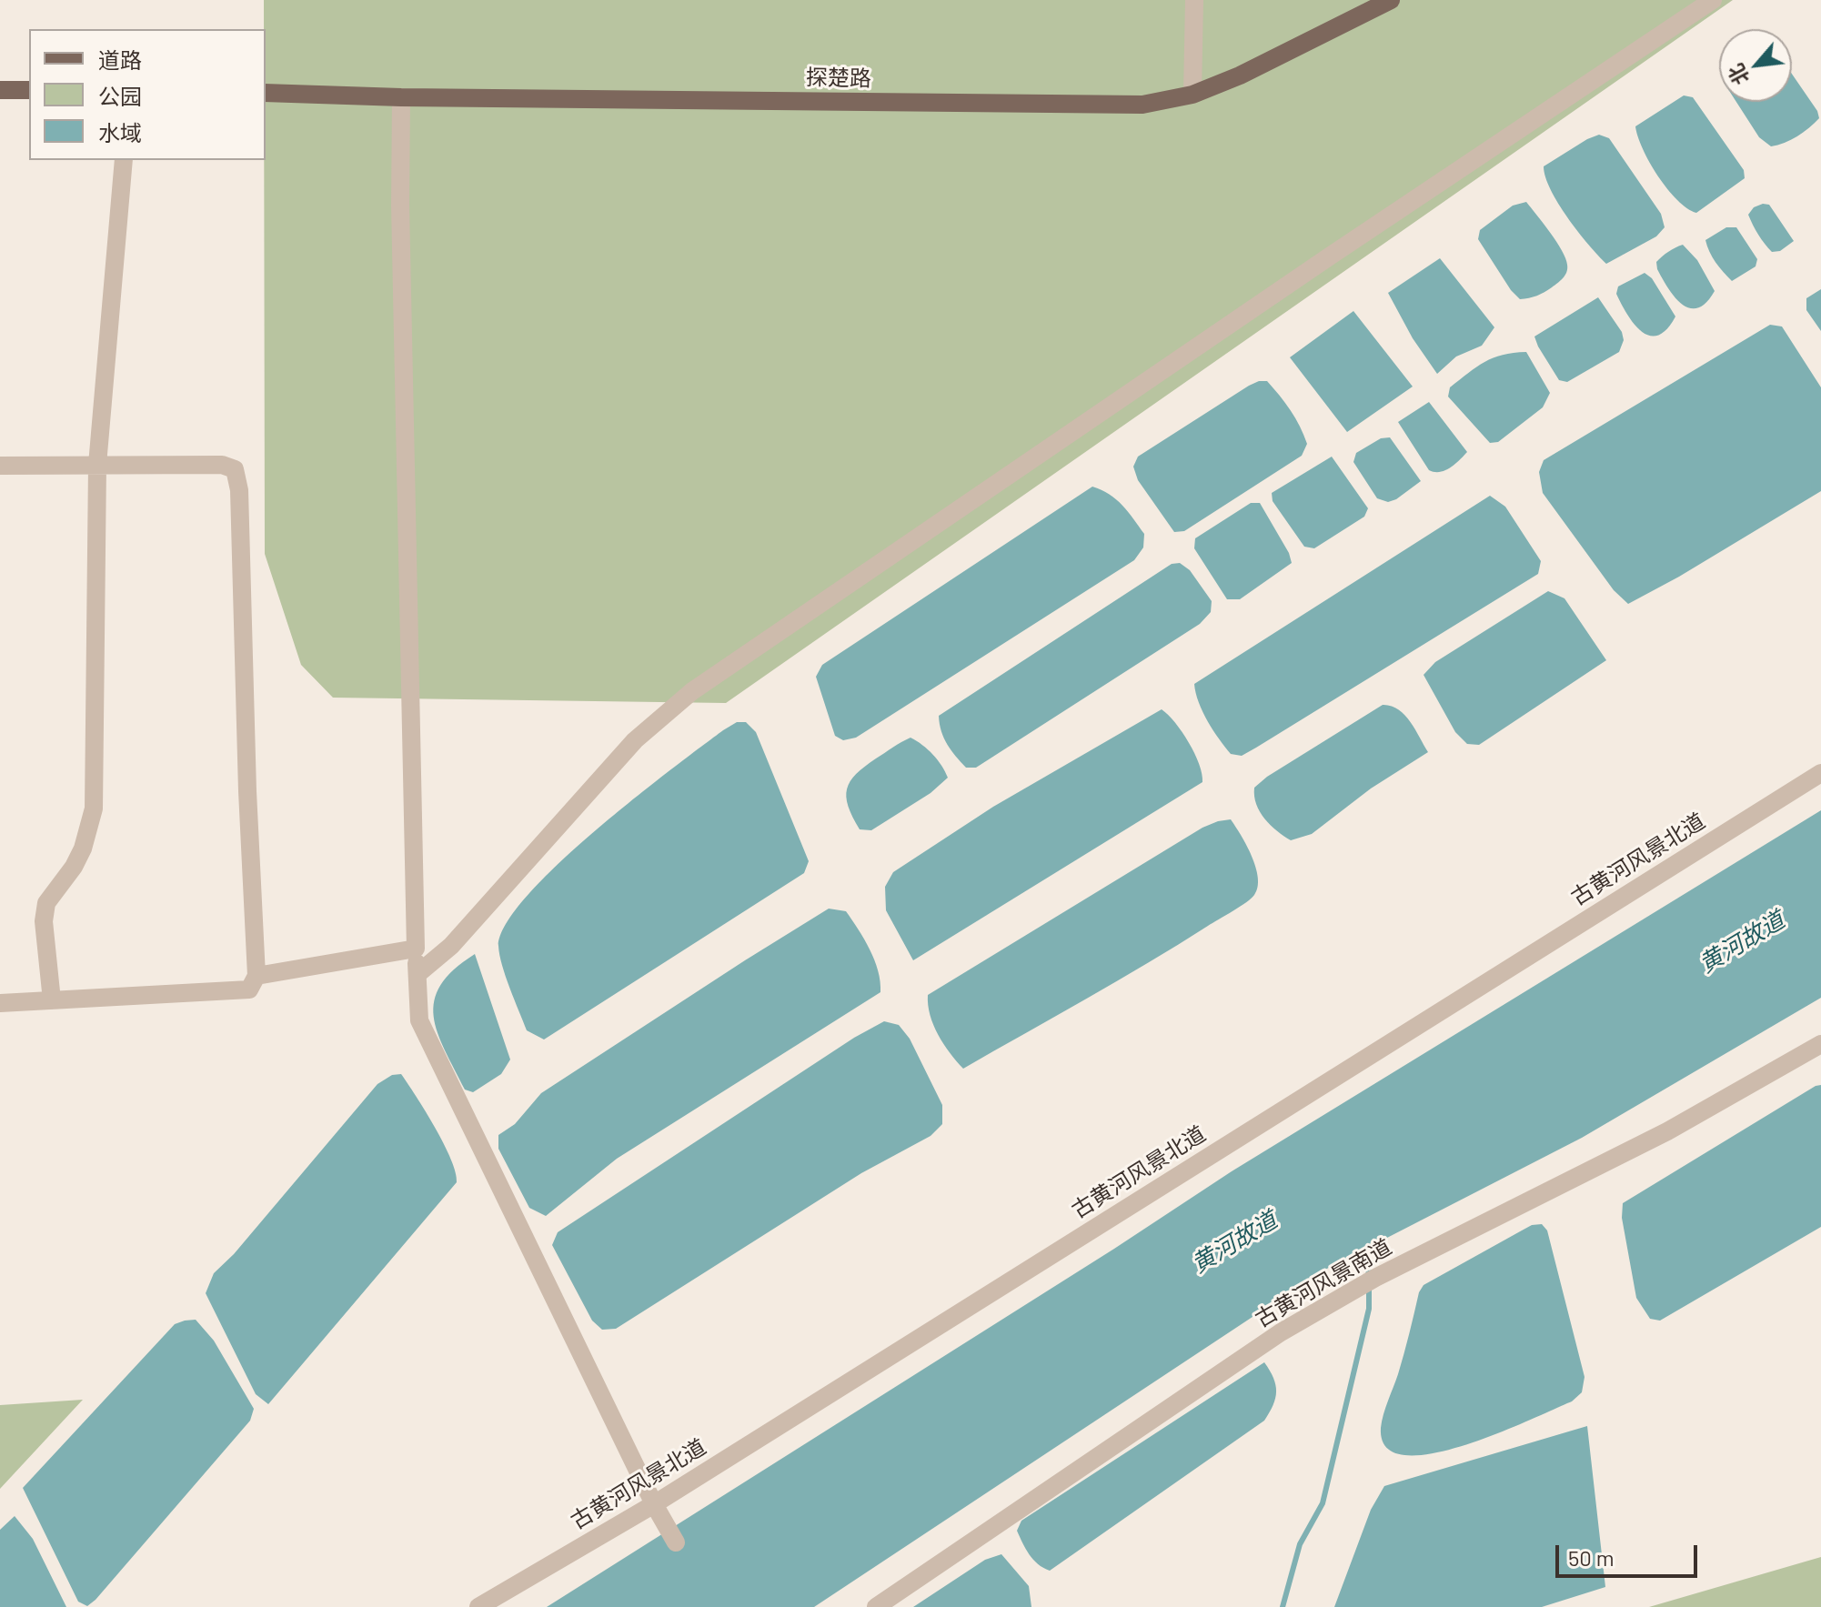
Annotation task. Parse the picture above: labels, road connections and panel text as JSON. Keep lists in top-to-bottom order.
{
  "streets": {
    "main road": ["探楚路"],
    "street": ["古黄河风景北道", "古黄河风景南道"]
  },
  "water": ["黄河故道"],
  "legend": ["道路", "公园", "水域"],
  "scale_bar": "50 m",
  "north": "bottom left"
}
